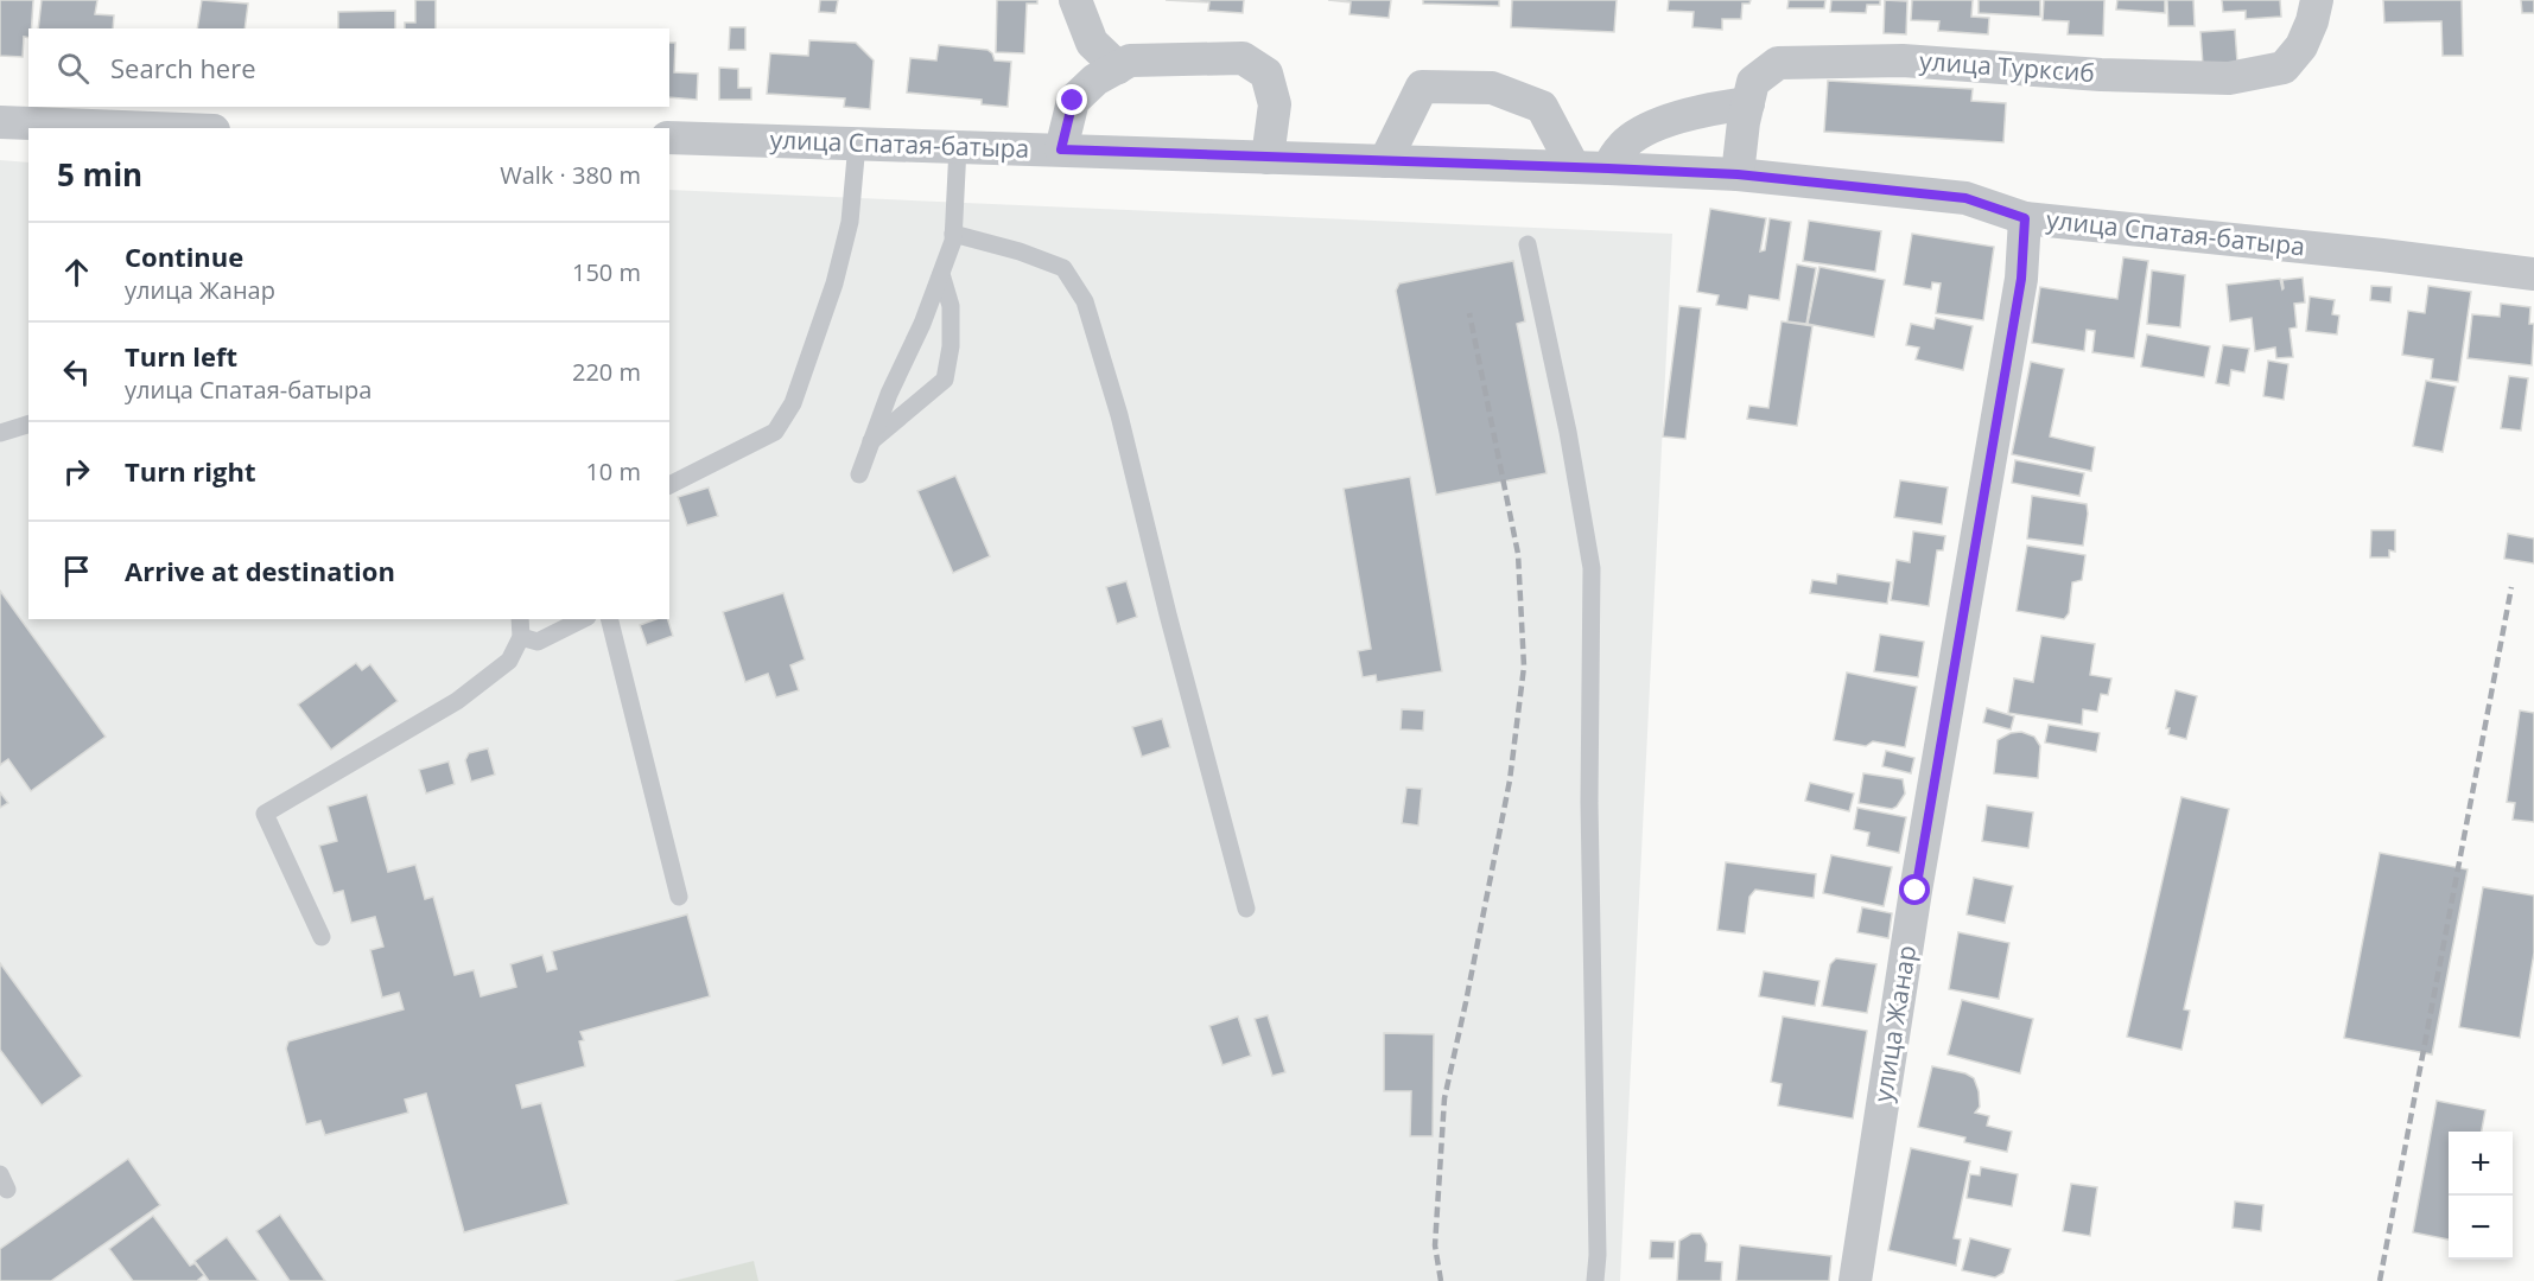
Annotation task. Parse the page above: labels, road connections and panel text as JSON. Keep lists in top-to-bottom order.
{
  "streets": {
    "street": ["улица Турксиб", "улица Спатая-батыра", "улица Жанар"]
  },
  "crossings": [
    ["улица Турксиб", "улица Спатая-батыра"],
    ["улица Спатая-батыра", "улица Жанар"]
  ],
  "page": {
    "search": "Search here",
    "heading": ["5 min", "Walk · 380 m"],
    "list": [
      ["Continue", "улица Жанар", "150 m"],
      ["Turn left", "улица Спатая-батыра", "220 m"],
      ["Turn right", "10 m"],
      "Arrive at destination"
    ],
    "map_buttons": ["+", "−"]
  }
}
